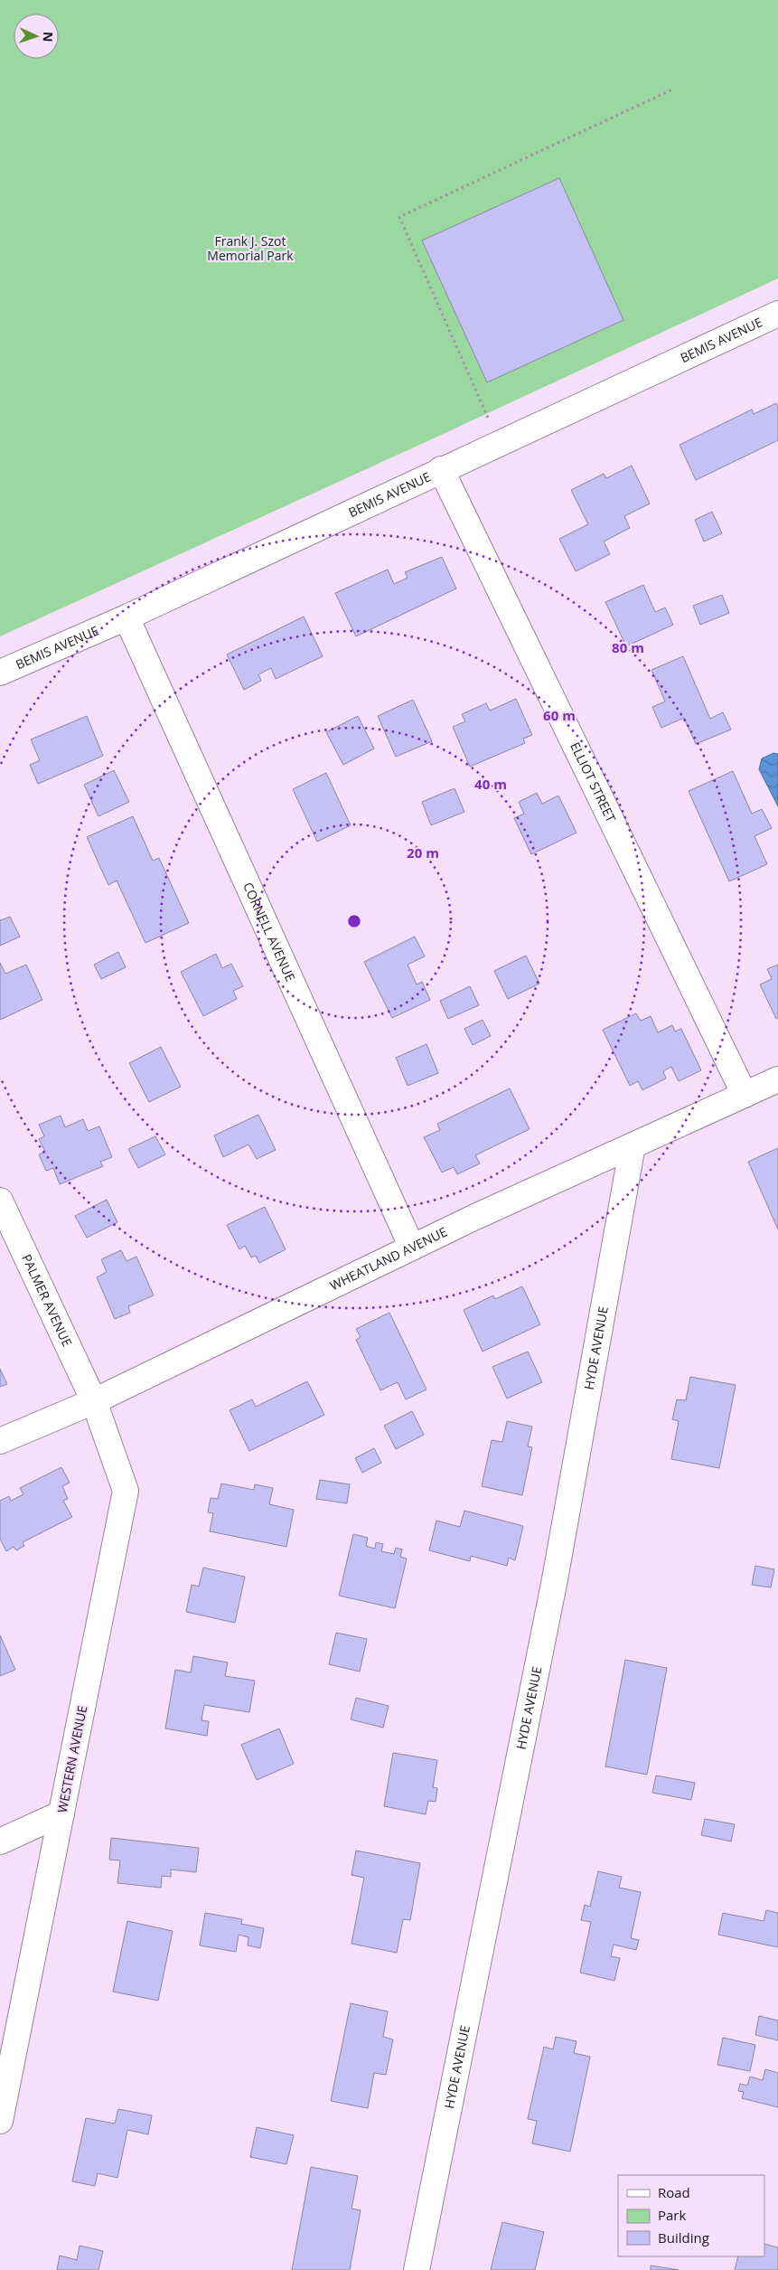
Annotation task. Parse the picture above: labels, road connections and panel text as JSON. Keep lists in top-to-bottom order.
{
  "streets": {
    "street": [
      "BEMIS AVENUE",
      "ELLIOT STREET",
      "CORNELL AVENUE",
      "WHEATLAND AVENUE",
      "PALMER AVENUE",
      "HYDE AVENUE",
      "WESTERN AVENUE"
    ]
  },
  "crossings": [
    ["BEMIS AVENUE", "ELLIOT STREET"],
    ["BEMIS AVENUE", "CORNELL AVENUE"],
    ["ELLIOT STREET", "WHEATLAND AVENUE"],
    ["CORNELL AVENUE", "WHEATLAND AVENUE"],
    ["WHEATLAND AVENUE", "PALMER AVENUE"],
    ["WHEATLAND AVENUE", "HYDE AVENUE"],
    ["WHEATLAND AVENUE", "WESTERN AVENUE"],
    ["PALMER AVENUE", "WESTERN AVENUE"]
  ],
  "parks": ["Frank J. Szot Memorial Park"],
  "legend": ["Road", "Park", "Building"],
  "north": "right",
  "rings": [
    "80 m",
    "60 m",
    "40 m",
    "20 m"
  ]
}
